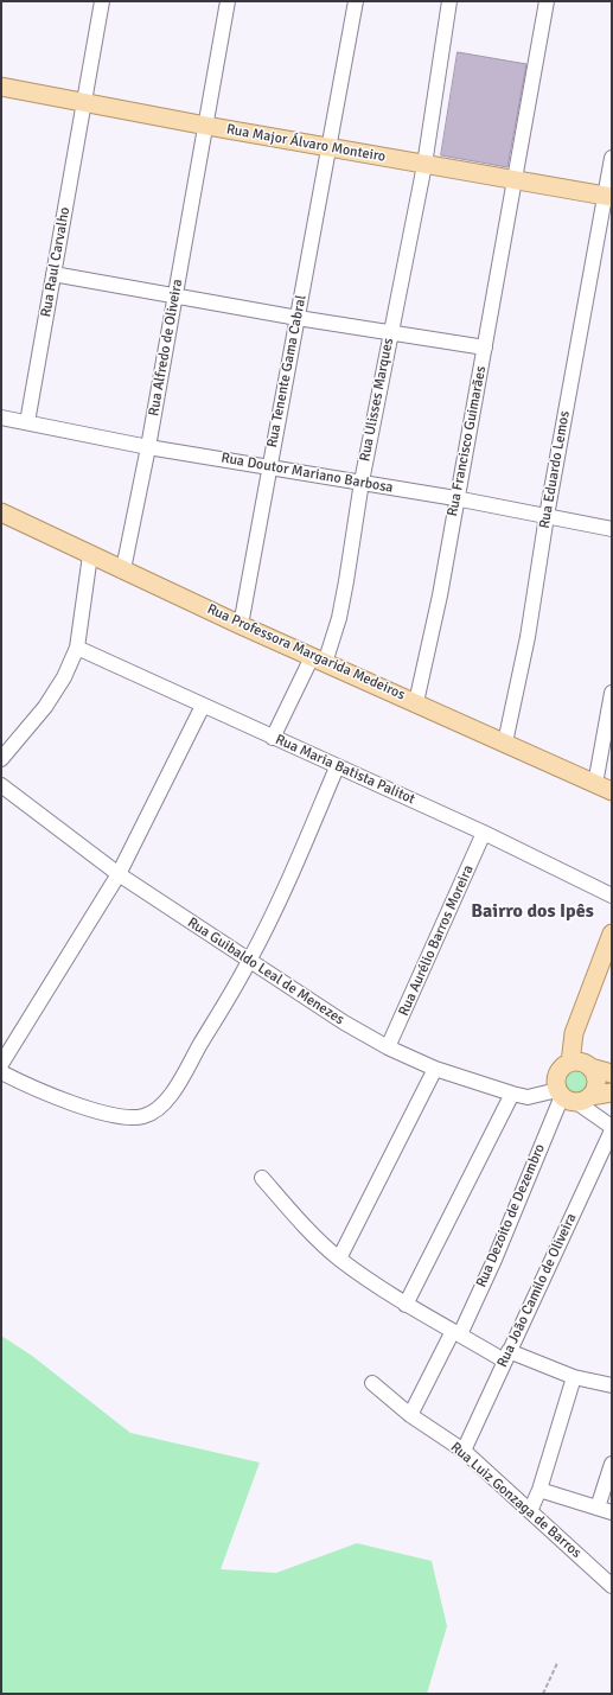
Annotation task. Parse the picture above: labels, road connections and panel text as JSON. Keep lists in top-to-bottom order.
{
  "streets": {
    "main road": ["Rua Major Álvaro Monteiro", "Rua Professora Margarida Medeiros"],
    "street": [
      "Rua Raul Carvalho",
      "Rua Alfredo de Oliveira",
      "Rua Tenente Gama Cabral",
      "Rua Ulisses Marques",
      "Rua Francisco Guimarães",
      "Rua Eduardo Lemos",
      "Rua Doutor Mariano Barbosa",
      "Rua Maria Batista Palitot",
      "Rua Aurélio Barros Moreira",
      "Rua Guibaldo Leal de Menezes",
      "Rua Dezoito de Dezembro",
      "Rua João Camilo de Oliveira",
      "Rua Luiz Gonzaga de Barros"
    ]
  },
  "crossings": [
    ["Rua Major Álvaro Monteiro", "Rua Raul Carvalho"],
    ["Rua Major Álvaro Monteiro", "Rua Alfredo de Oliveira"],
    ["Rua Major Álvaro Monteiro", "Rua Tenente Gama Cabral"],
    ["Rua Major Álvaro Monteiro", "Rua Ulisses Marques"],
    ["Rua Major Álvaro Monteiro", "Rua Francisco Guimarães"],
    ["Rua Major Álvaro Monteiro", "Rua Eduardo Lemos"],
    ["Rua Raul Carvalho", "Rua Doutor Mariano Barbosa"],
    ["Rua Alfredo de Oliveira", "Rua Doutor Mariano Barbosa"],
    ["Rua Alfredo de Oliveira", "Rua Professora Margarida Medeiros"],
    ["Rua Tenente Gama Cabral", "Rua Doutor Mariano Barbosa"],
    ["Rua Tenente Gama Cabral", "Rua Professora Margarida Medeiros"],
    ["Rua Ulisses Marques", "Rua Doutor Mariano Barbosa"],
    ["Rua Ulisses Marques", "Rua Professora Margarida Medeiros"],
    ["Rua Ulisses Marques", "Rua Maria Batista Palitot"],
    ["Rua Francisco Guimarães", "Rua Doutor Mariano Barbosa"],
    ["Rua Francisco Guimarães", "Rua Professora Margarida Medeiros"],
    ["Rua Eduardo Lemos", "Rua Doutor Mariano Barbosa"],
    ["Rua Eduardo Lemos", "Rua Professora Margarida Medeiros"],
    ["Rua Maria Batista Palitot", "Rua Aurélio Barros Moreira"],
    ["Rua Aurélio Barros Moreira", "Rua Guibaldo Leal de Menezes"],
    ["Rua Guibaldo Leal de Menezes", "Rua Dezoito de Dezembro"],
    ["Rua Dezoito de Dezembro", "Rua Luiz Gonzaga de Barros"],
    ["Rua João Camilo de Oliveira", "Rua Luiz Gonzaga de Barros"]
  ],
  "districts": ["Bairro dos Ipês"]
}
